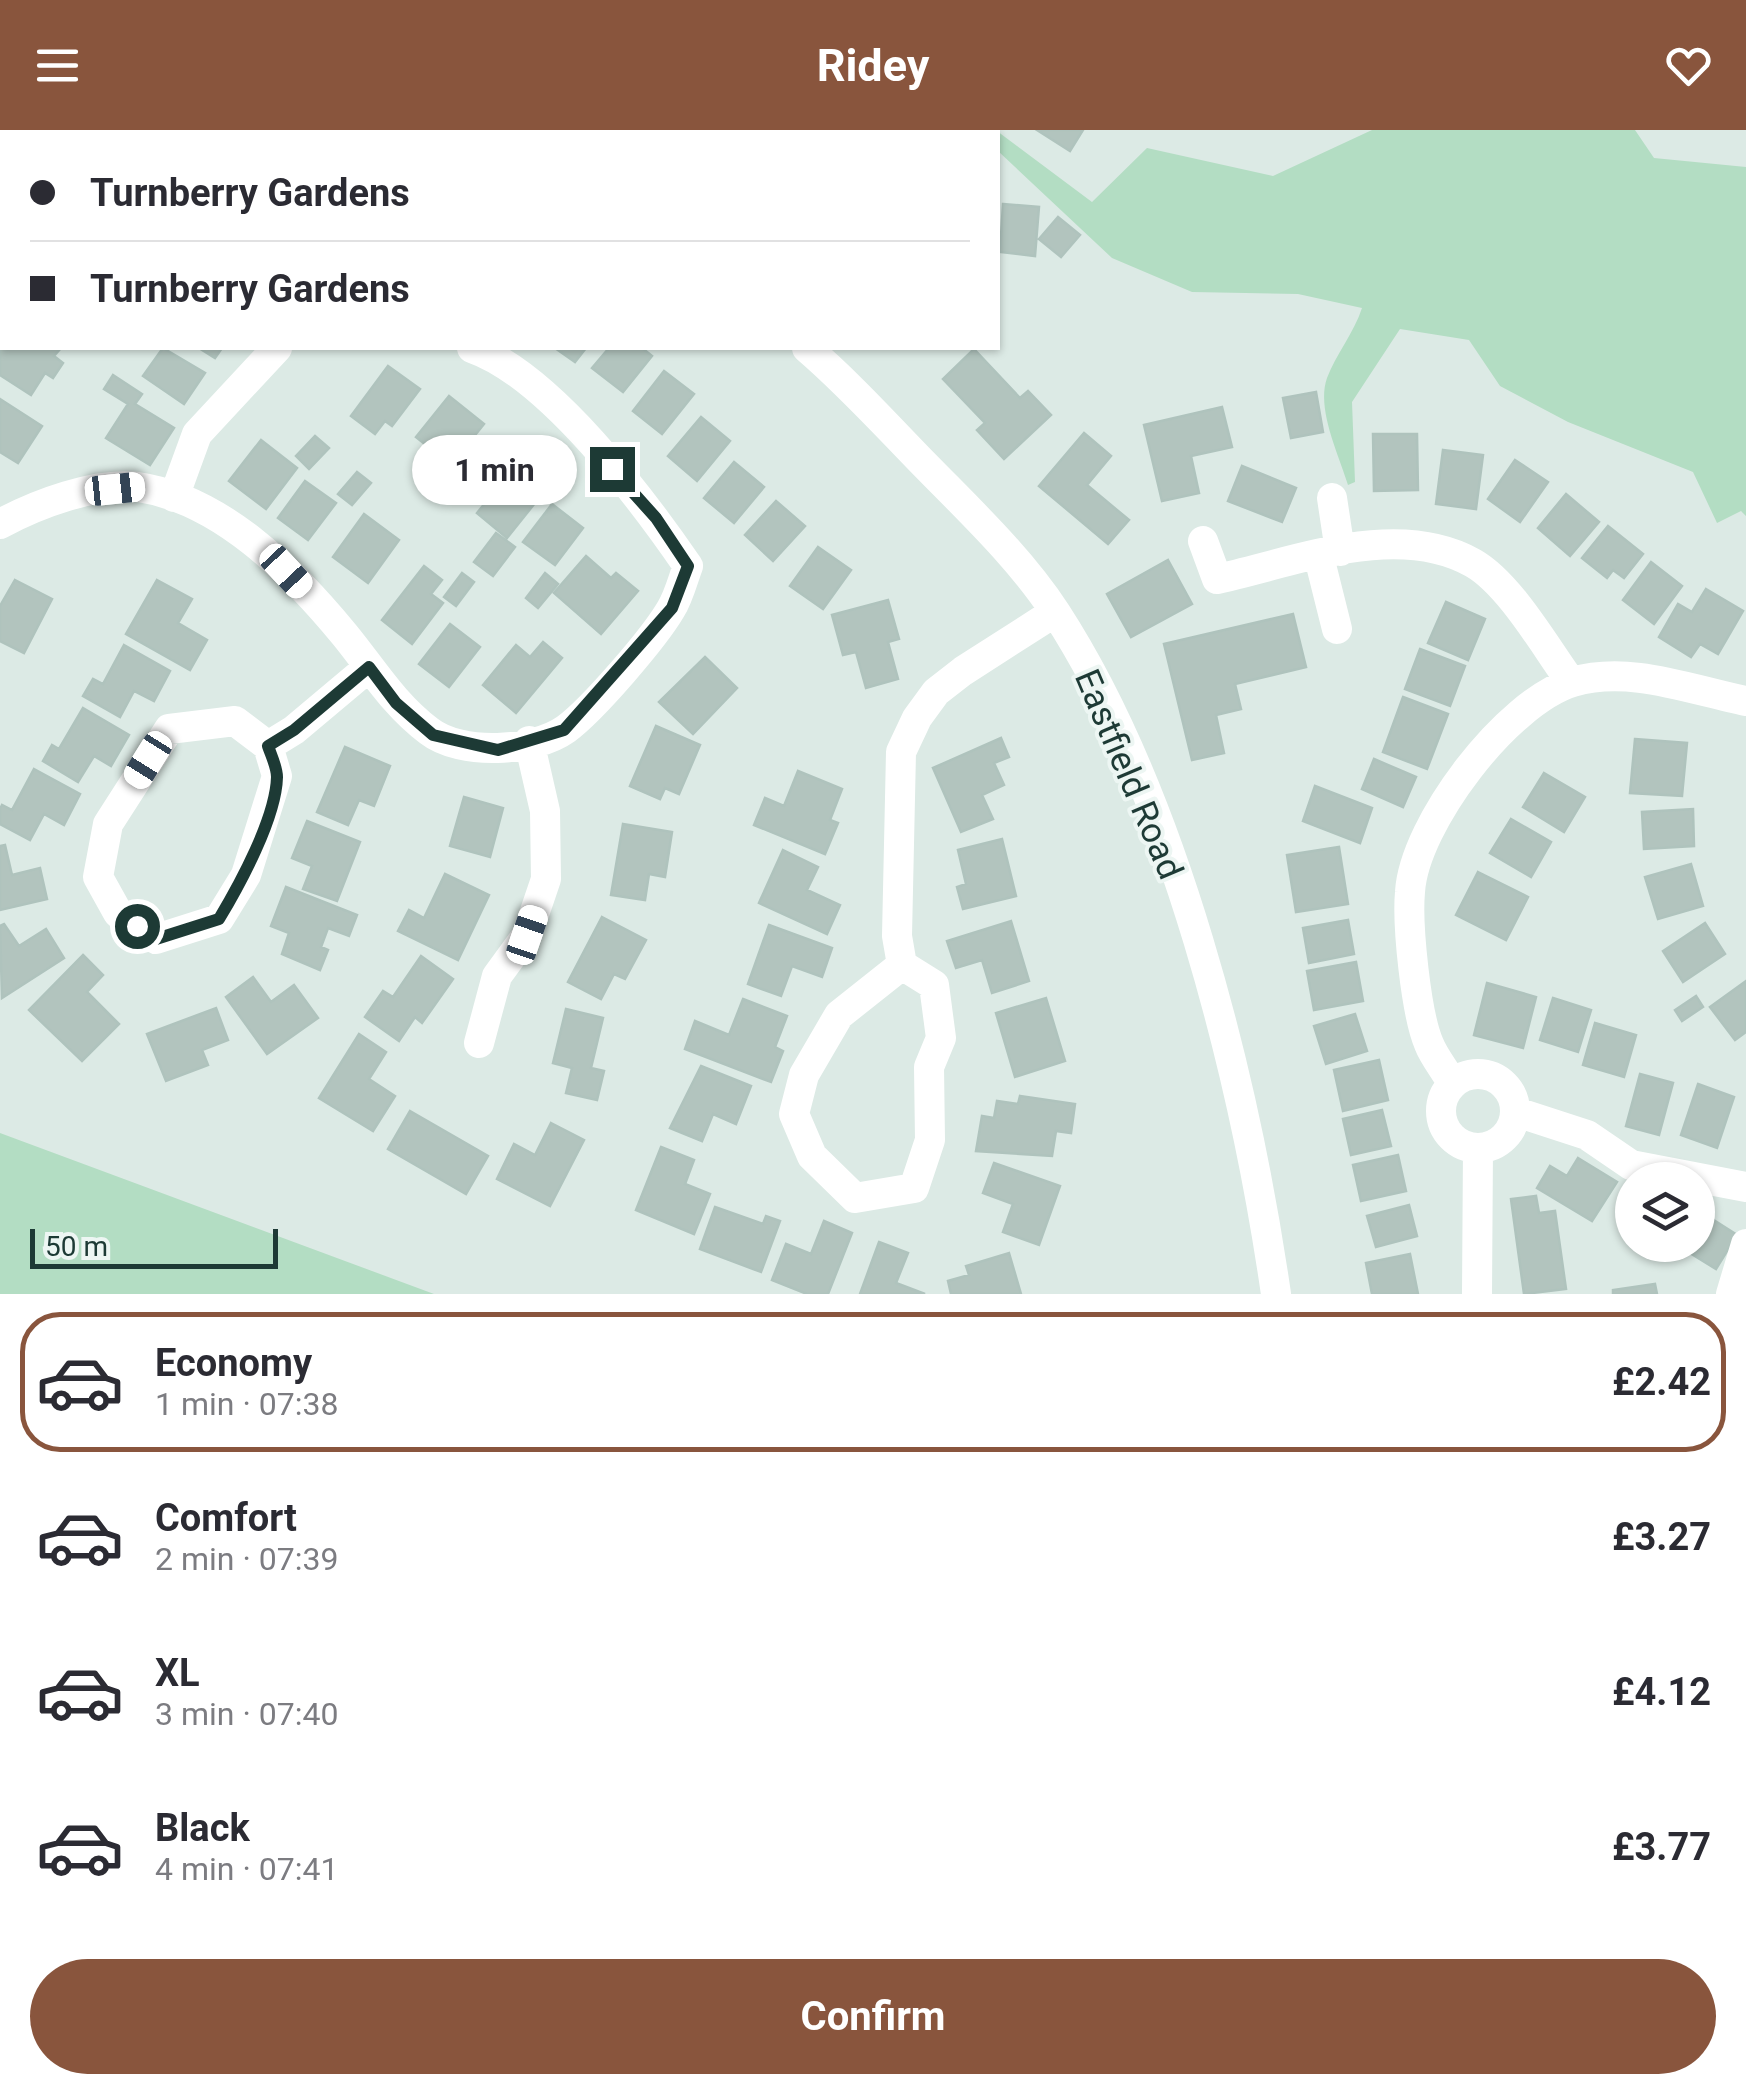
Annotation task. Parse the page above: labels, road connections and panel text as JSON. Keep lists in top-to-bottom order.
{
  "streets": {
    "street": ["Eastfield Road"]
  },
  "scale_bar": "50 m",
  "page": {
    "header": "Ridey",
    "banner": ["Turnberry Gardens", "Turnberry Gardens"],
    "bubble": "1 min",
    "scale": "50 m",
    "list": [
      {
        "name": "Economy",
        "note": "1 min · 07:38",
        "value": "£2.42"
      },
      {
        "name": "Comfort",
        "note": "2 min · 07:39",
        "value": "£3.27"
      },
      {
        "name": "XL",
        "note": "3 min · 07:40",
        "value": "£4.12"
      },
      {
        "name": "Black",
        "note": "4 min · 07:41",
        "value": "£3.77"
      }
    ],
    "buttons": "Confirm"
  }
}
